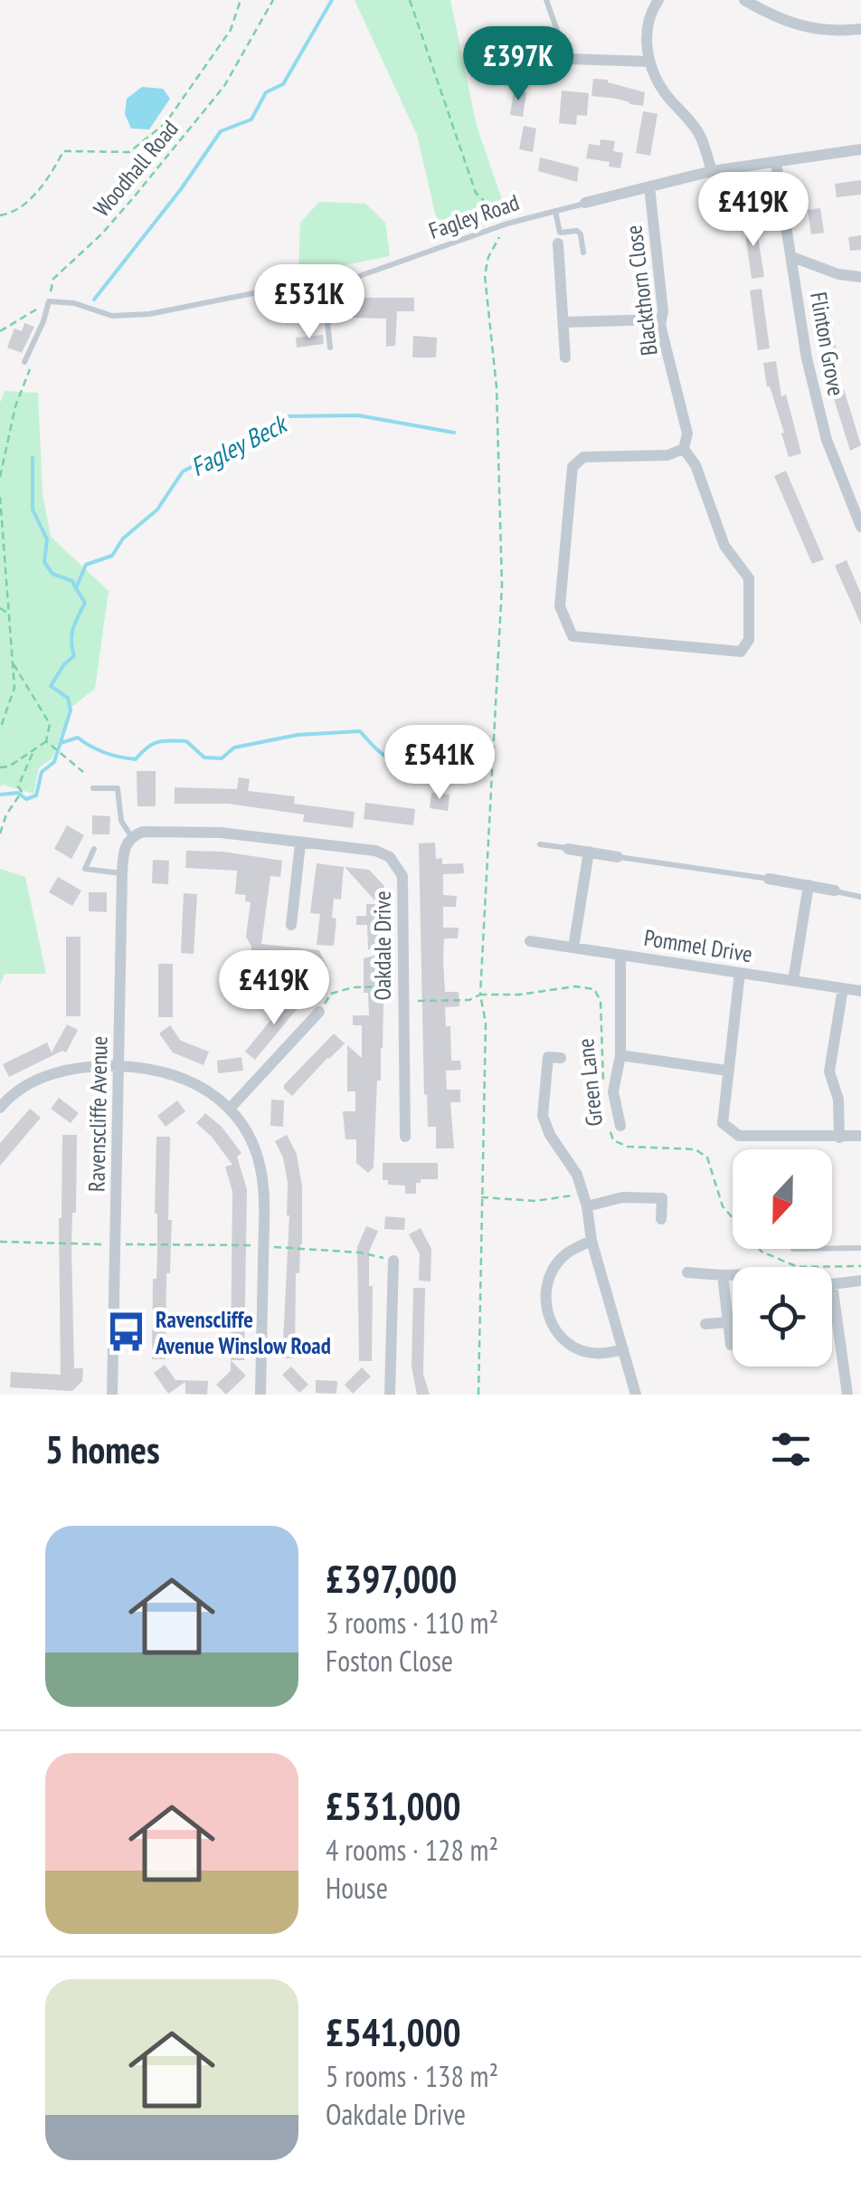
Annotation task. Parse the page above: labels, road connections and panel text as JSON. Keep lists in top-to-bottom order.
{
  "streets": {
    "street": [
      "Fagley Road",
      "Blackthorn Close",
      "Flinton Grove",
      "Oakdale Drive",
      "Pommel Drive",
      "Ravenscliffe Avenue"
    ],
    "path": ["Woodhall Road", "Green Lane"]
  },
  "crossings": [
    ["Woodhall Road", "Fagley Road"],
    ["Fagley Road", "Blackthorn Close"],
    ["Fagley Road", "Flinton Grove"],
    ["Oakdale Drive", "Ravenscliffe Avenue"]
  ],
  "water": ["Fagley Beck"],
  "places": {
    "bus stop": ["Ravenscliffe Avenue Winslow Road"]
  },
  "north": "bottom",
  "page": {
    "price": [
      "£397K",
      "£419K",
      "£531K",
      "£541K",
      "£419K"
    ],
    "heading": "5 homes",
    "list": [
      {
        "name": "£397,000",
        "note": "3 rooms · 110 m² · Foston Close"
      },
      {
        "name": "£531,000",
        "note": "4 rooms · 128 m² · House"
      },
      {
        "name": "£541,000",
        "note": "5 rooms · 138 m² · Oakdale Drive"
      }
    ]
  }
}
